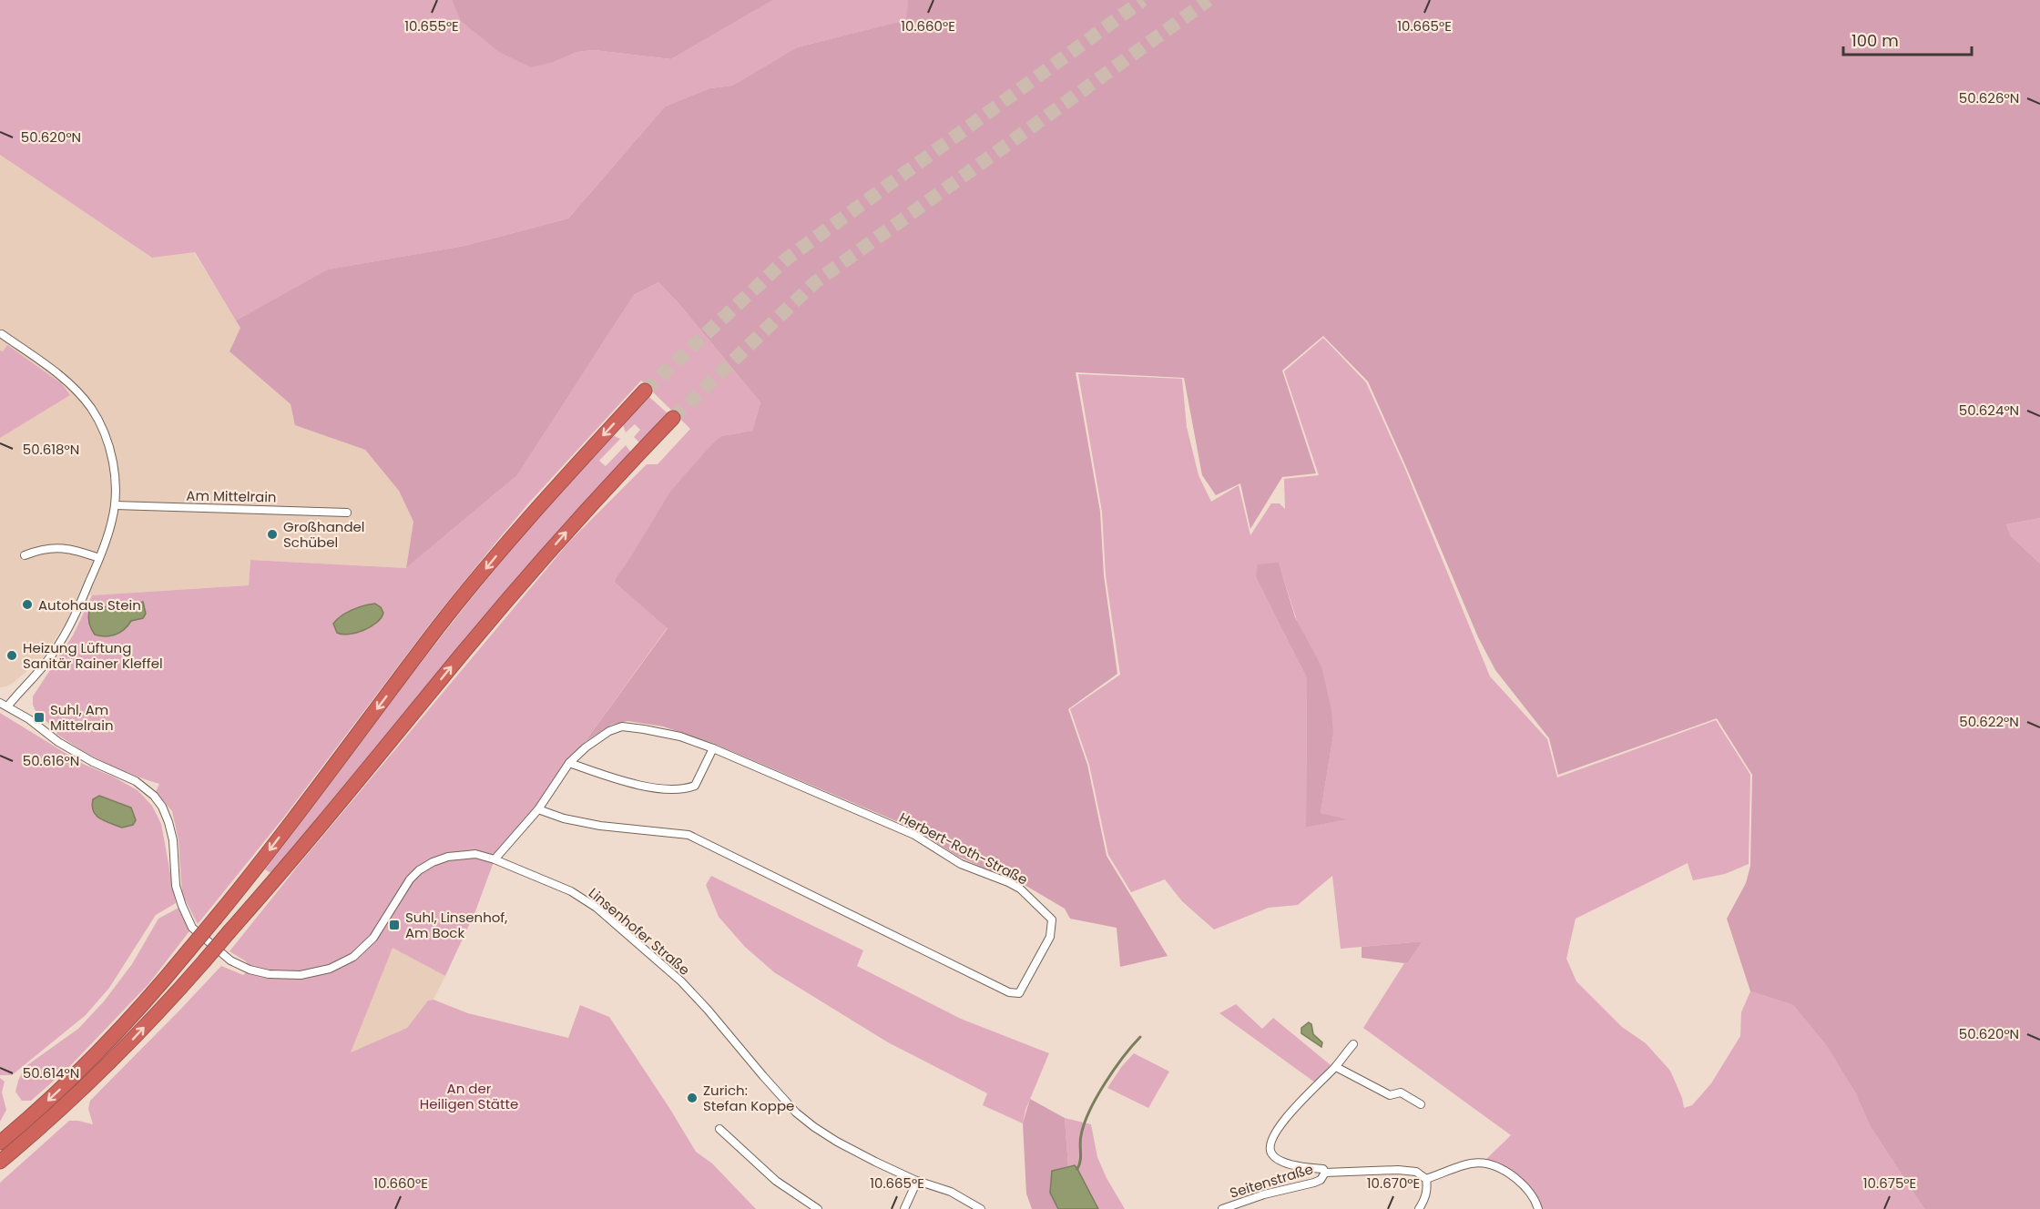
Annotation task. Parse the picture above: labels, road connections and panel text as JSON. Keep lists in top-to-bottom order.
{
  "streets": {
    "street": [
      "Am Mittelrain",
      "Herbert-Roth-Straße",
      "Linsenhofer Straße",
      "Seitenstraße"
    ]
  },
  "crossings": [
    ["Herbert-Roth-Straße", "Linsenhofer Straße"]
  ],
  "parks": ["An der Heiligen Stätte"],
  "places": {
    "other": [
      "Großhandel Schübel",
      "Autohaus Stein",
      "Heizung Lüftung Sanitär Rainer Kleffel",
      "Zurich: Stefan Koppe"
    ],
    "transit": ["Suhl, Am Mittelrain", "Suhl, Linsenhof, Am Bock"]
  },
  "scale_bar": "100 m",
  "coordinates": [
    "10.655°E",
    "10.660°E",
    "10.665°E",
    "50.626°N",
    "50.620°N",
    "50.624°N",
    "50.618°N",
    "50.622°N",
    "50.616°N",
    "50.614°N",
    "10.670°E",
    "10.675°E"
  ]
}
